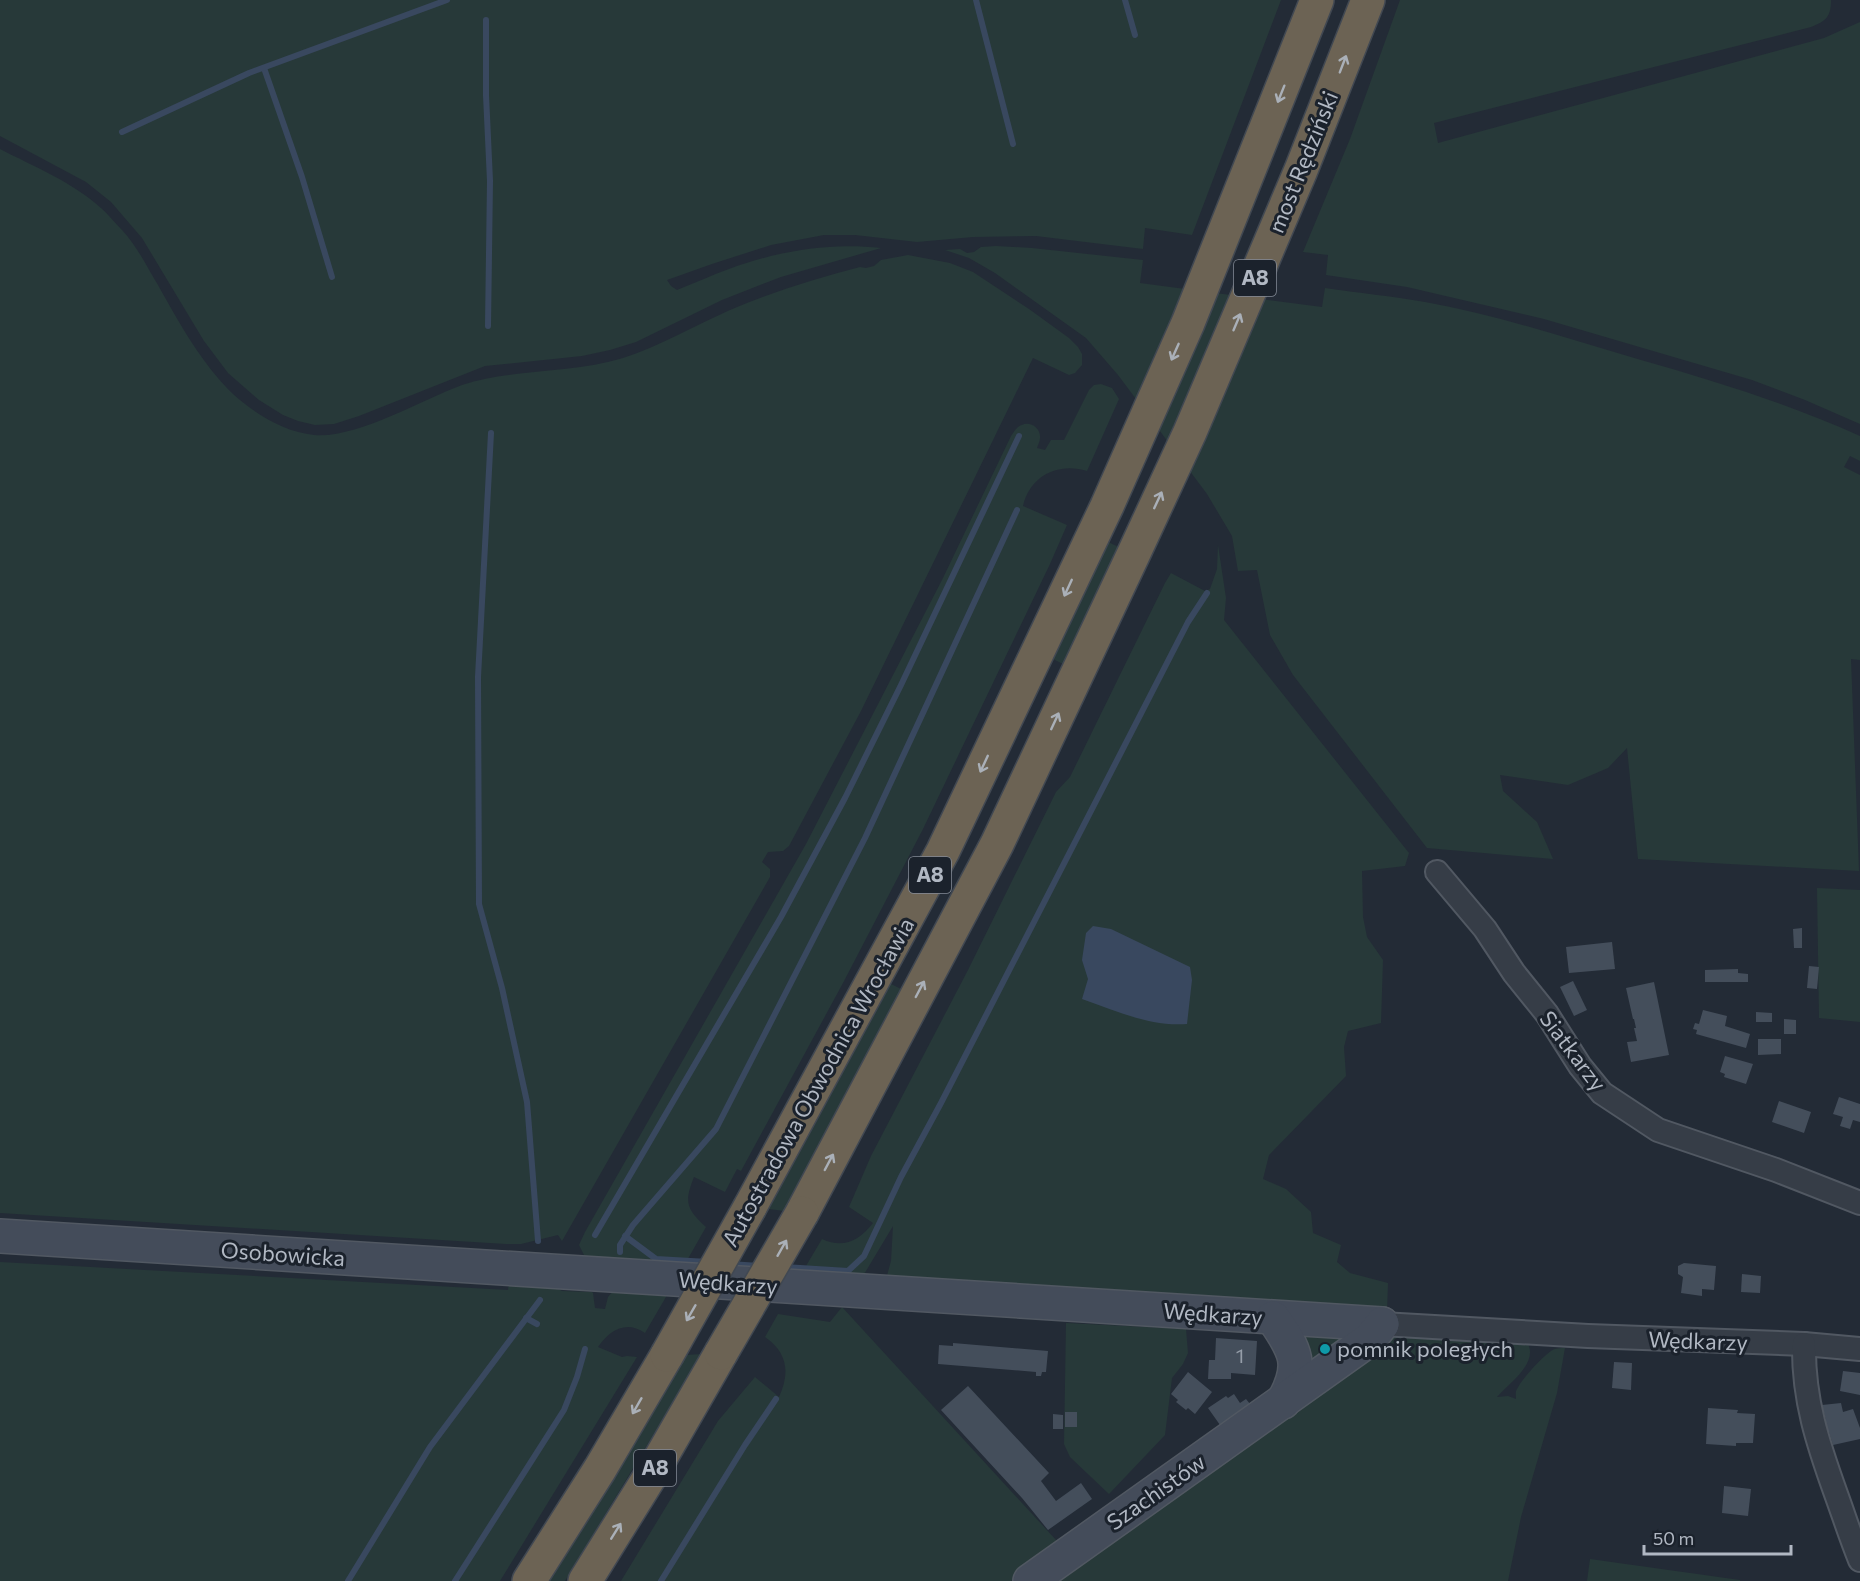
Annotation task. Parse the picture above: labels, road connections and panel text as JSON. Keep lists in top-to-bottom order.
{
  "streets": {
    "highway": ["most Rędziński", "A8", "Autostradowa Obwodnica Wrocławia"],
    "street": [
      "Siatkarzy",
      "Osobowicka",
      "Wędkarzy",
      "Szachistów"
    ]
  },
  "crossings": [
    ["most Rędziński", "Autostradowa Obwodnica Wrocławia"],
    ["Osobowicka", "Wędkarzy"],
    ["Wędkarzy", "Szachistów"]
  ],
  "places": ["pomnik poległych"],
  "house_numbers": ["1"],
  "scale_bar": "50 m"
}
